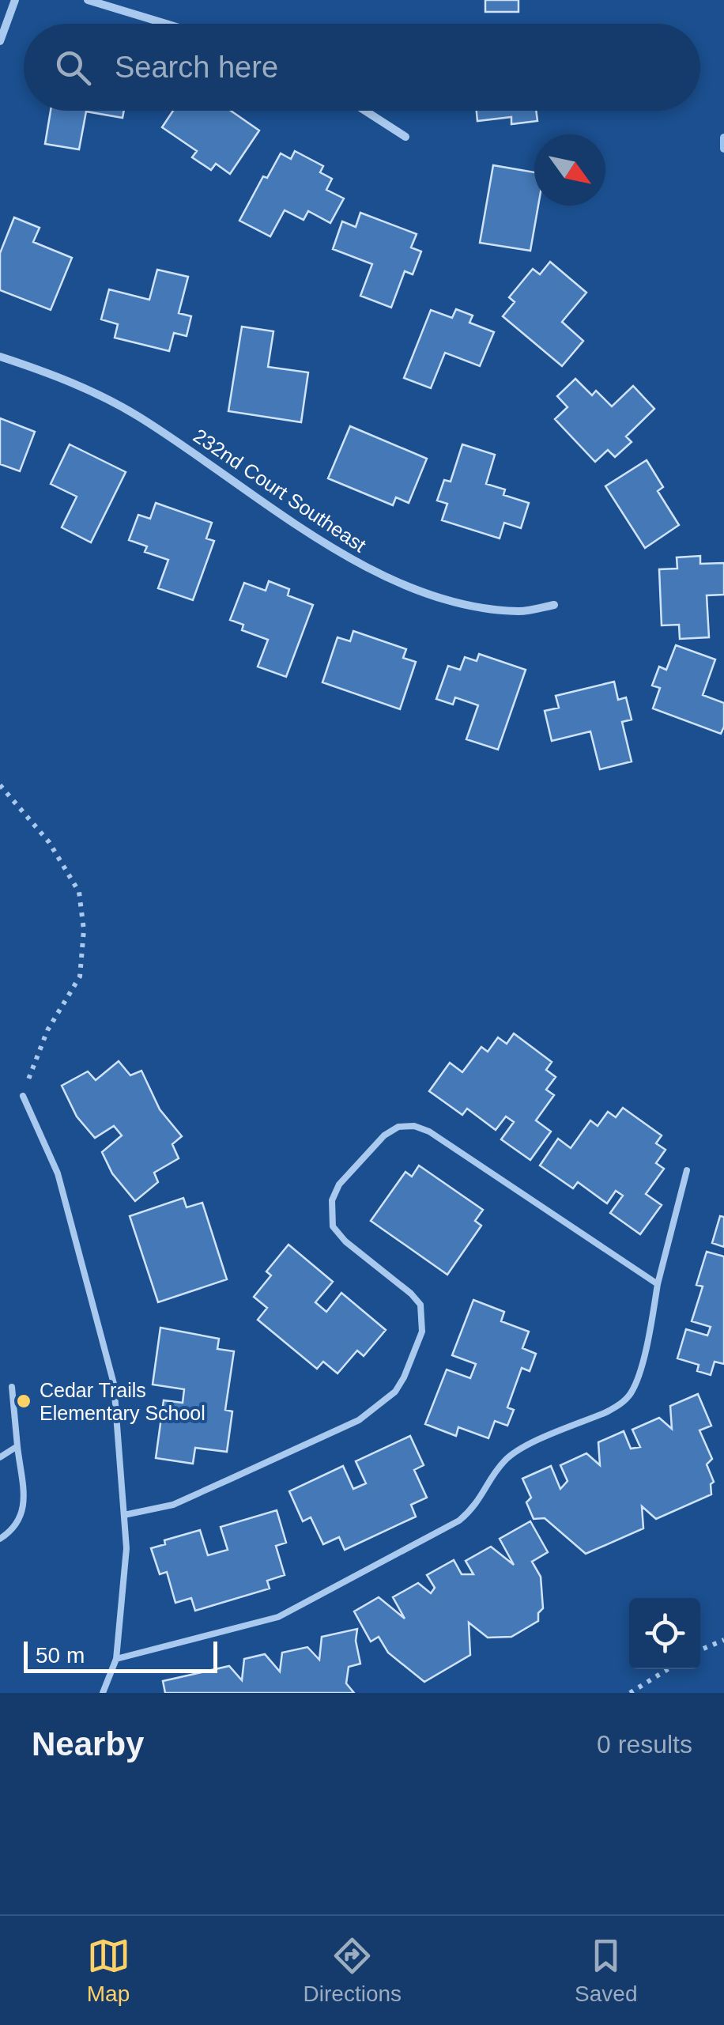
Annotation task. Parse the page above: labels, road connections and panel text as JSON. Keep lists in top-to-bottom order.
{
  "streets": {
    "street": ["232nd Court Southeast"]
  },
  "places": ["Cedar Trails Elementary School"],
  "scale_bar": "50 m",
  "north": "bottom right",
  "page": {
    "search": "Search here",
    "scale": "50 m",
    "heading": ["Nearby", "0 results"],
    "nav": ["Map", "Directions", "Saved"]
  }
}
